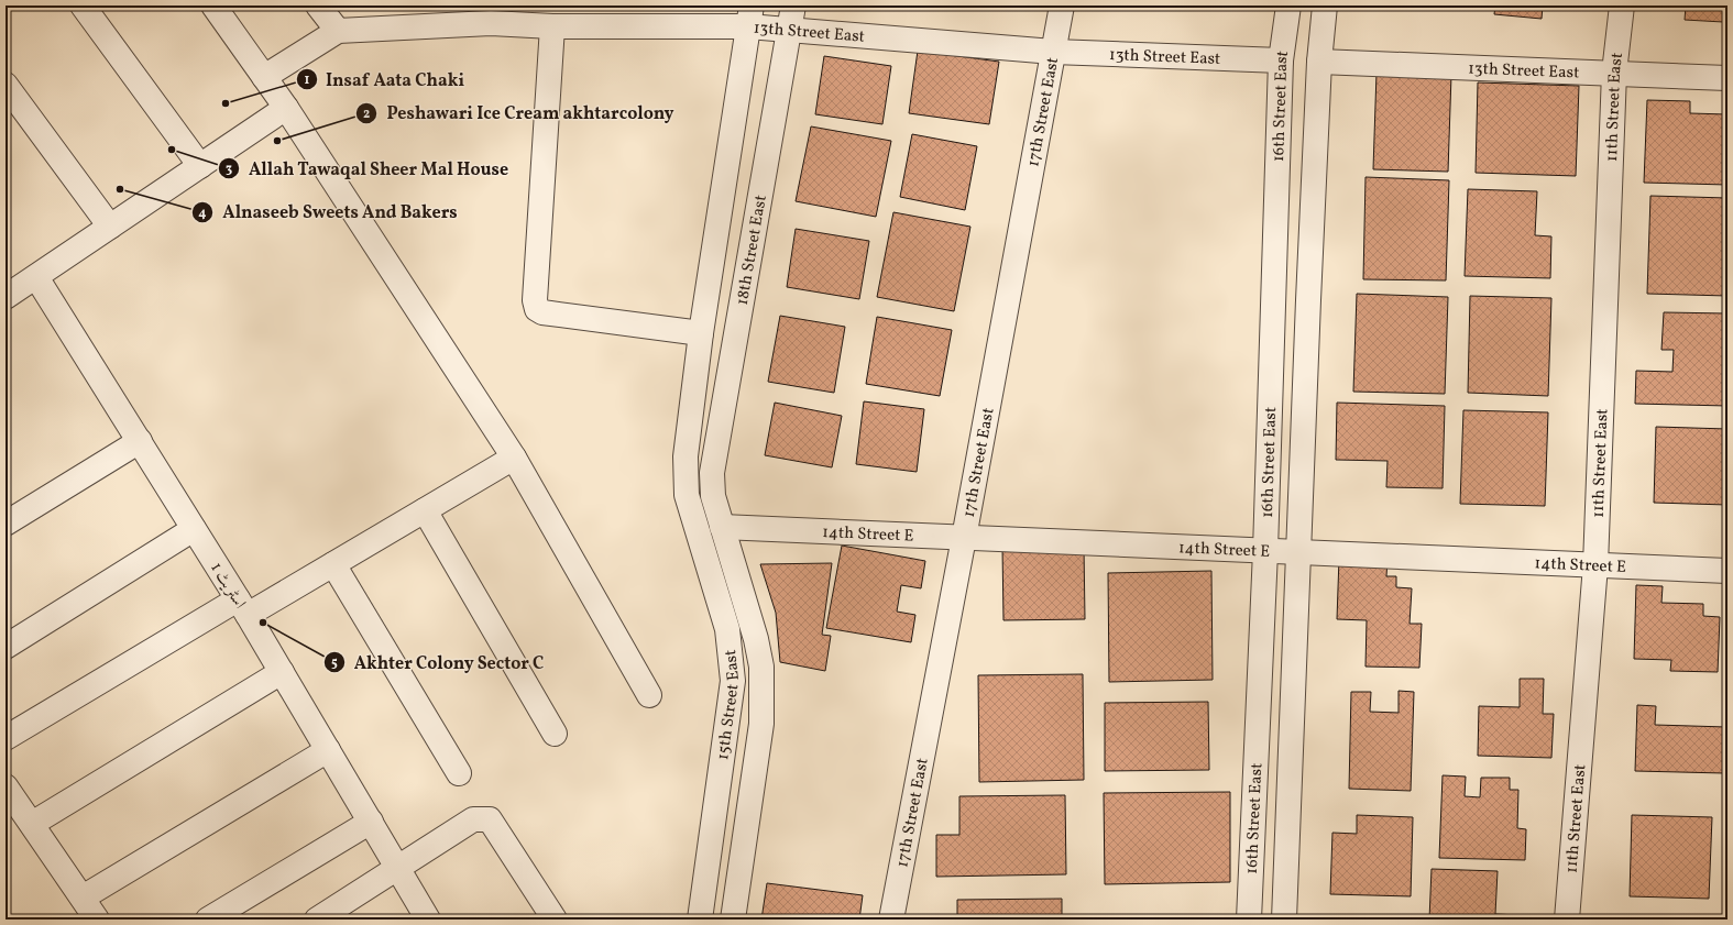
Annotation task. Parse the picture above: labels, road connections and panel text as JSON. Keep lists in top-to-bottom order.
{
  "streets": {
    "street": [
      "13th Street East",
      "16th Street East",
      "11th Street East",
      "17th Street East",
      "18th Street East",
      "14th Street E",
      "اسٹریٹ 1",
      "15th Street East"
    ]
  },
  "crossings": [
    ["13th Street East", "16th Street East"],
    ["13th Street East", "11th Street East"],
    ["13th Street East", "17th Street East"],
    ["13th Street East", "18th Street East"],
    ["16th Street East", "14th Street E"],
    ["11th Street East", "14th Street E"],
    ["17th Street East", "14th Street E"],
    ["18th Street East", "15th Street East"],
    ["14th Street E", "15th Street East"]
  ],
  "places": [
    "Insaf Aata Chaki",
    "Peshawari Ice Cream akhtarcolony",
    "Allah Tawaqal Sheer Mal House",
    "Alnaseeb Sweets And Bakers",
    "Akhter Colony Sector C"
  ]
}
